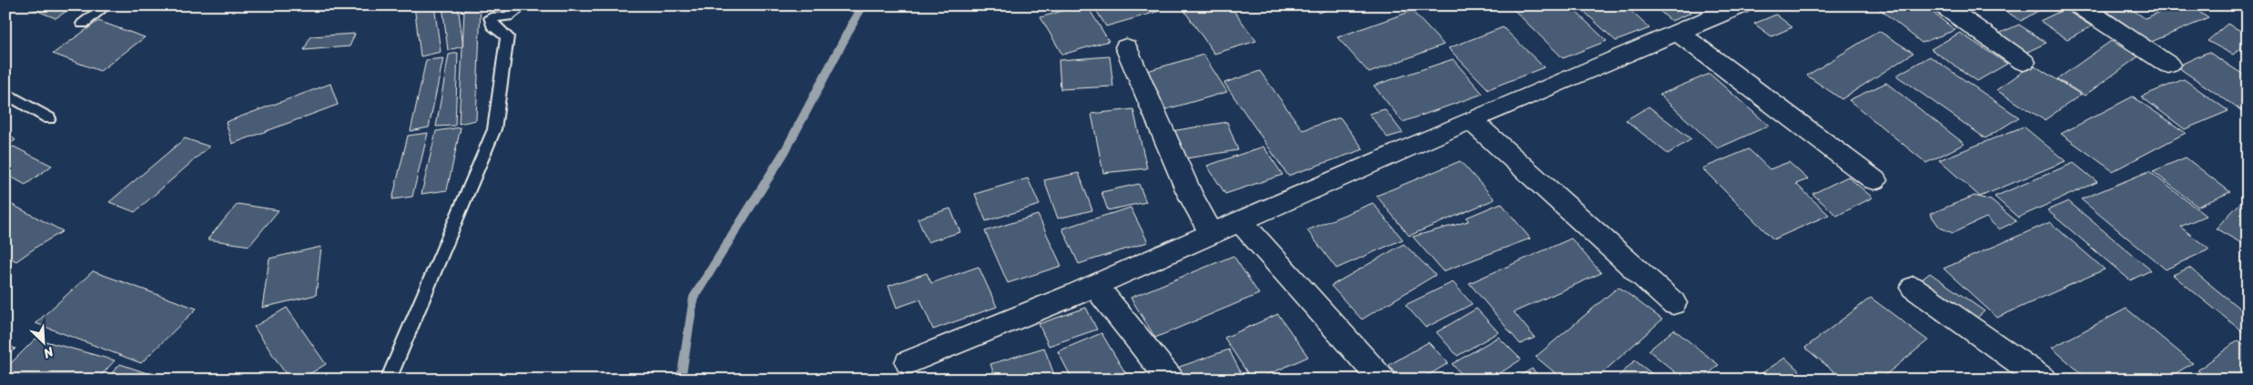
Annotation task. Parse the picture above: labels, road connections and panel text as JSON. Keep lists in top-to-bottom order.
{
  "north": "bottom right"
}
